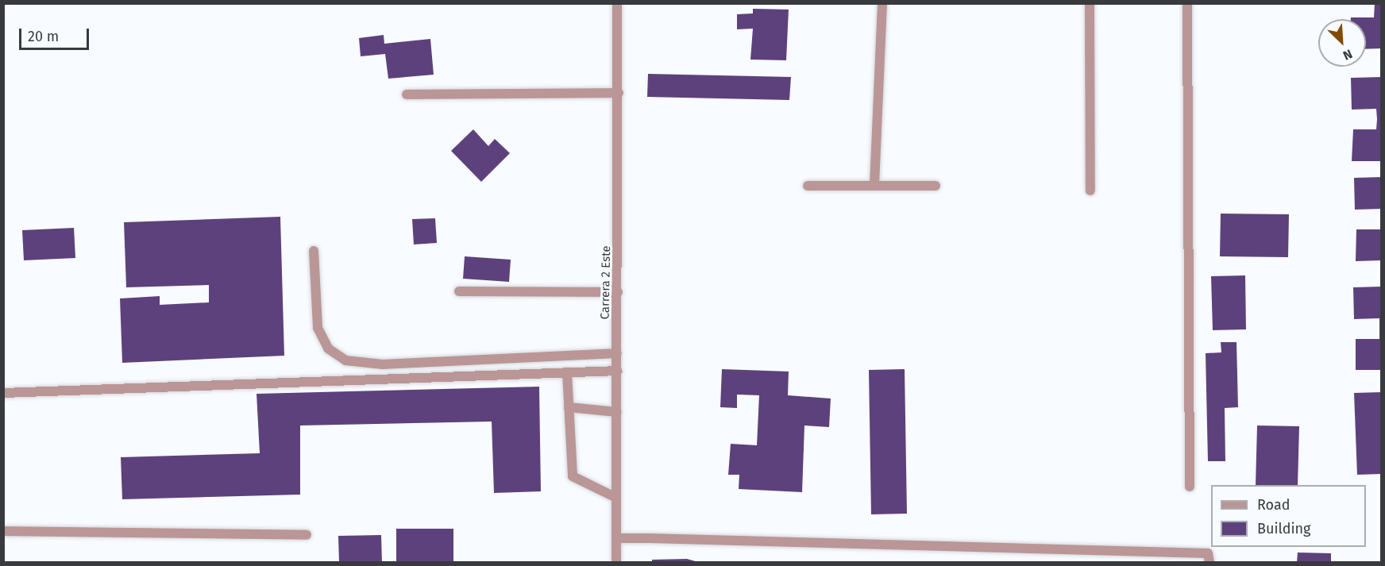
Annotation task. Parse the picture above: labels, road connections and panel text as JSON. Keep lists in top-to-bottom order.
{
  "streets": {
    "street": ["Carrera 2 Este"]
  },
  "legend": ["Road", "Building"],
  "scale_bar": "20 m",
  "north": "bottom right"
}
